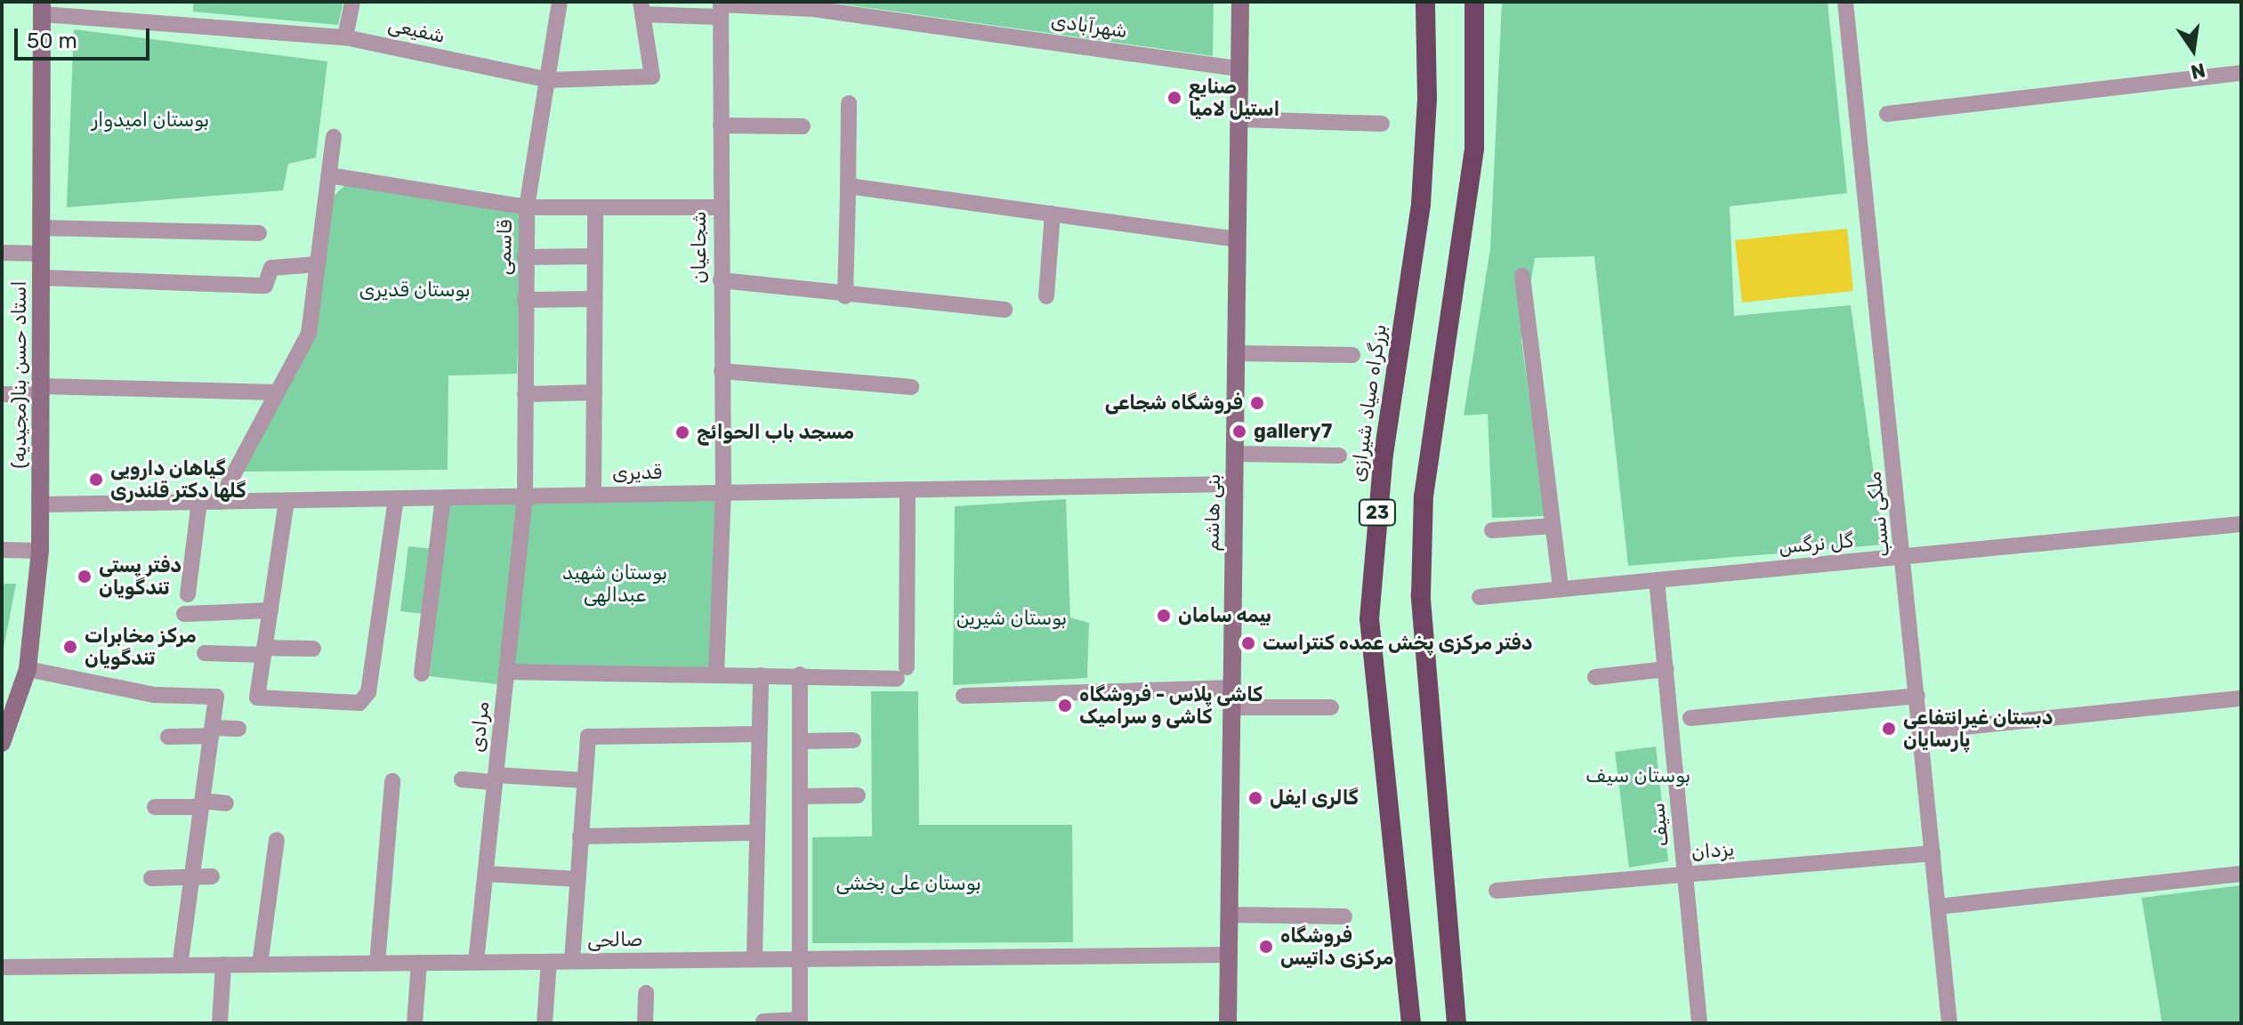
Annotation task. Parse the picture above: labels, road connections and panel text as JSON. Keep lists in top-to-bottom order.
{
  "streets": {
    "highway": ["بزرگراه صیاد شیرازی", "23"],
    "main road": ["استاد حسن بنا(مجیدیه)", "بنی هاشم"],
    "street": [
      "شهرآبادی",
      "شفیعی",
      "قاسمی",
      "شجاعیان",
      "قدیری",
      "ملکی نسب",
      "گل نرگس",
      "مرادی",
      "سیف",
      "یزدان",
      "صالحی"
    ]
  },
  "crossings": [
    ["شهرآبادی", "شفیعی"],
    ["شهرآبادی", "شجاعیان"],
    ["شهرآبادی", "بنی هاشم"],
    ["شفیعی", "قاسمی"],
    ["شفیعی", "استاد حسن بنا(مجیدیه)"],
    ["قاسمی", "قدیری"],
    ["قاسمی", "مرادی"],
    ["شجاعیان", "قدیری"],
    ["استاد حسن بنا(مجیدیه)", "قدیری"],
    ["قدیری", "بنی هاشم"],
    ["قدیری", "مرادی"],
    ["بنی هاشم", "صالحی"],
    ["ملکی نسب", "گل نرگس"],
    ["ملکی نسب", "یزدان"],
    ["گل نرگس", "سیف"],
    ["مرادی", "صالحی"],
    ["سیف", "یزدان"]
  ],
  "parks": [
    "بوستان امیدوار",
    "بوستان قدیری",
    "بوستان شهید عبدالهی",
    "بوستان شیرین",
    "بوستان سیف",
    "بوستان علی بخشی"
  ],
  "places": [
    "صنایع استیل لامیا",
    "فروشگاه شجاعی",
    "gallery7",
    "مسجد باب الحوائج",
    "گیاهان دارویی گلها دکتر قلندری",
    "دفتر پستی تندگویان",
    "بیمه سامان",
    "دفتر مرکزی پخش عمده کنتراست",
    "مرکز مخابرات تندگویان",
    "کاشی پلاس - فروشگاه کاشی و سرامیک",
    "دبستان غیرانتفاعی پارسایان",
    "گالری ایفل",
    "فروشگاه مرکزی داتیس"
  ],
  "scale_bar": "50 m",
  "north": "bottom"
}
